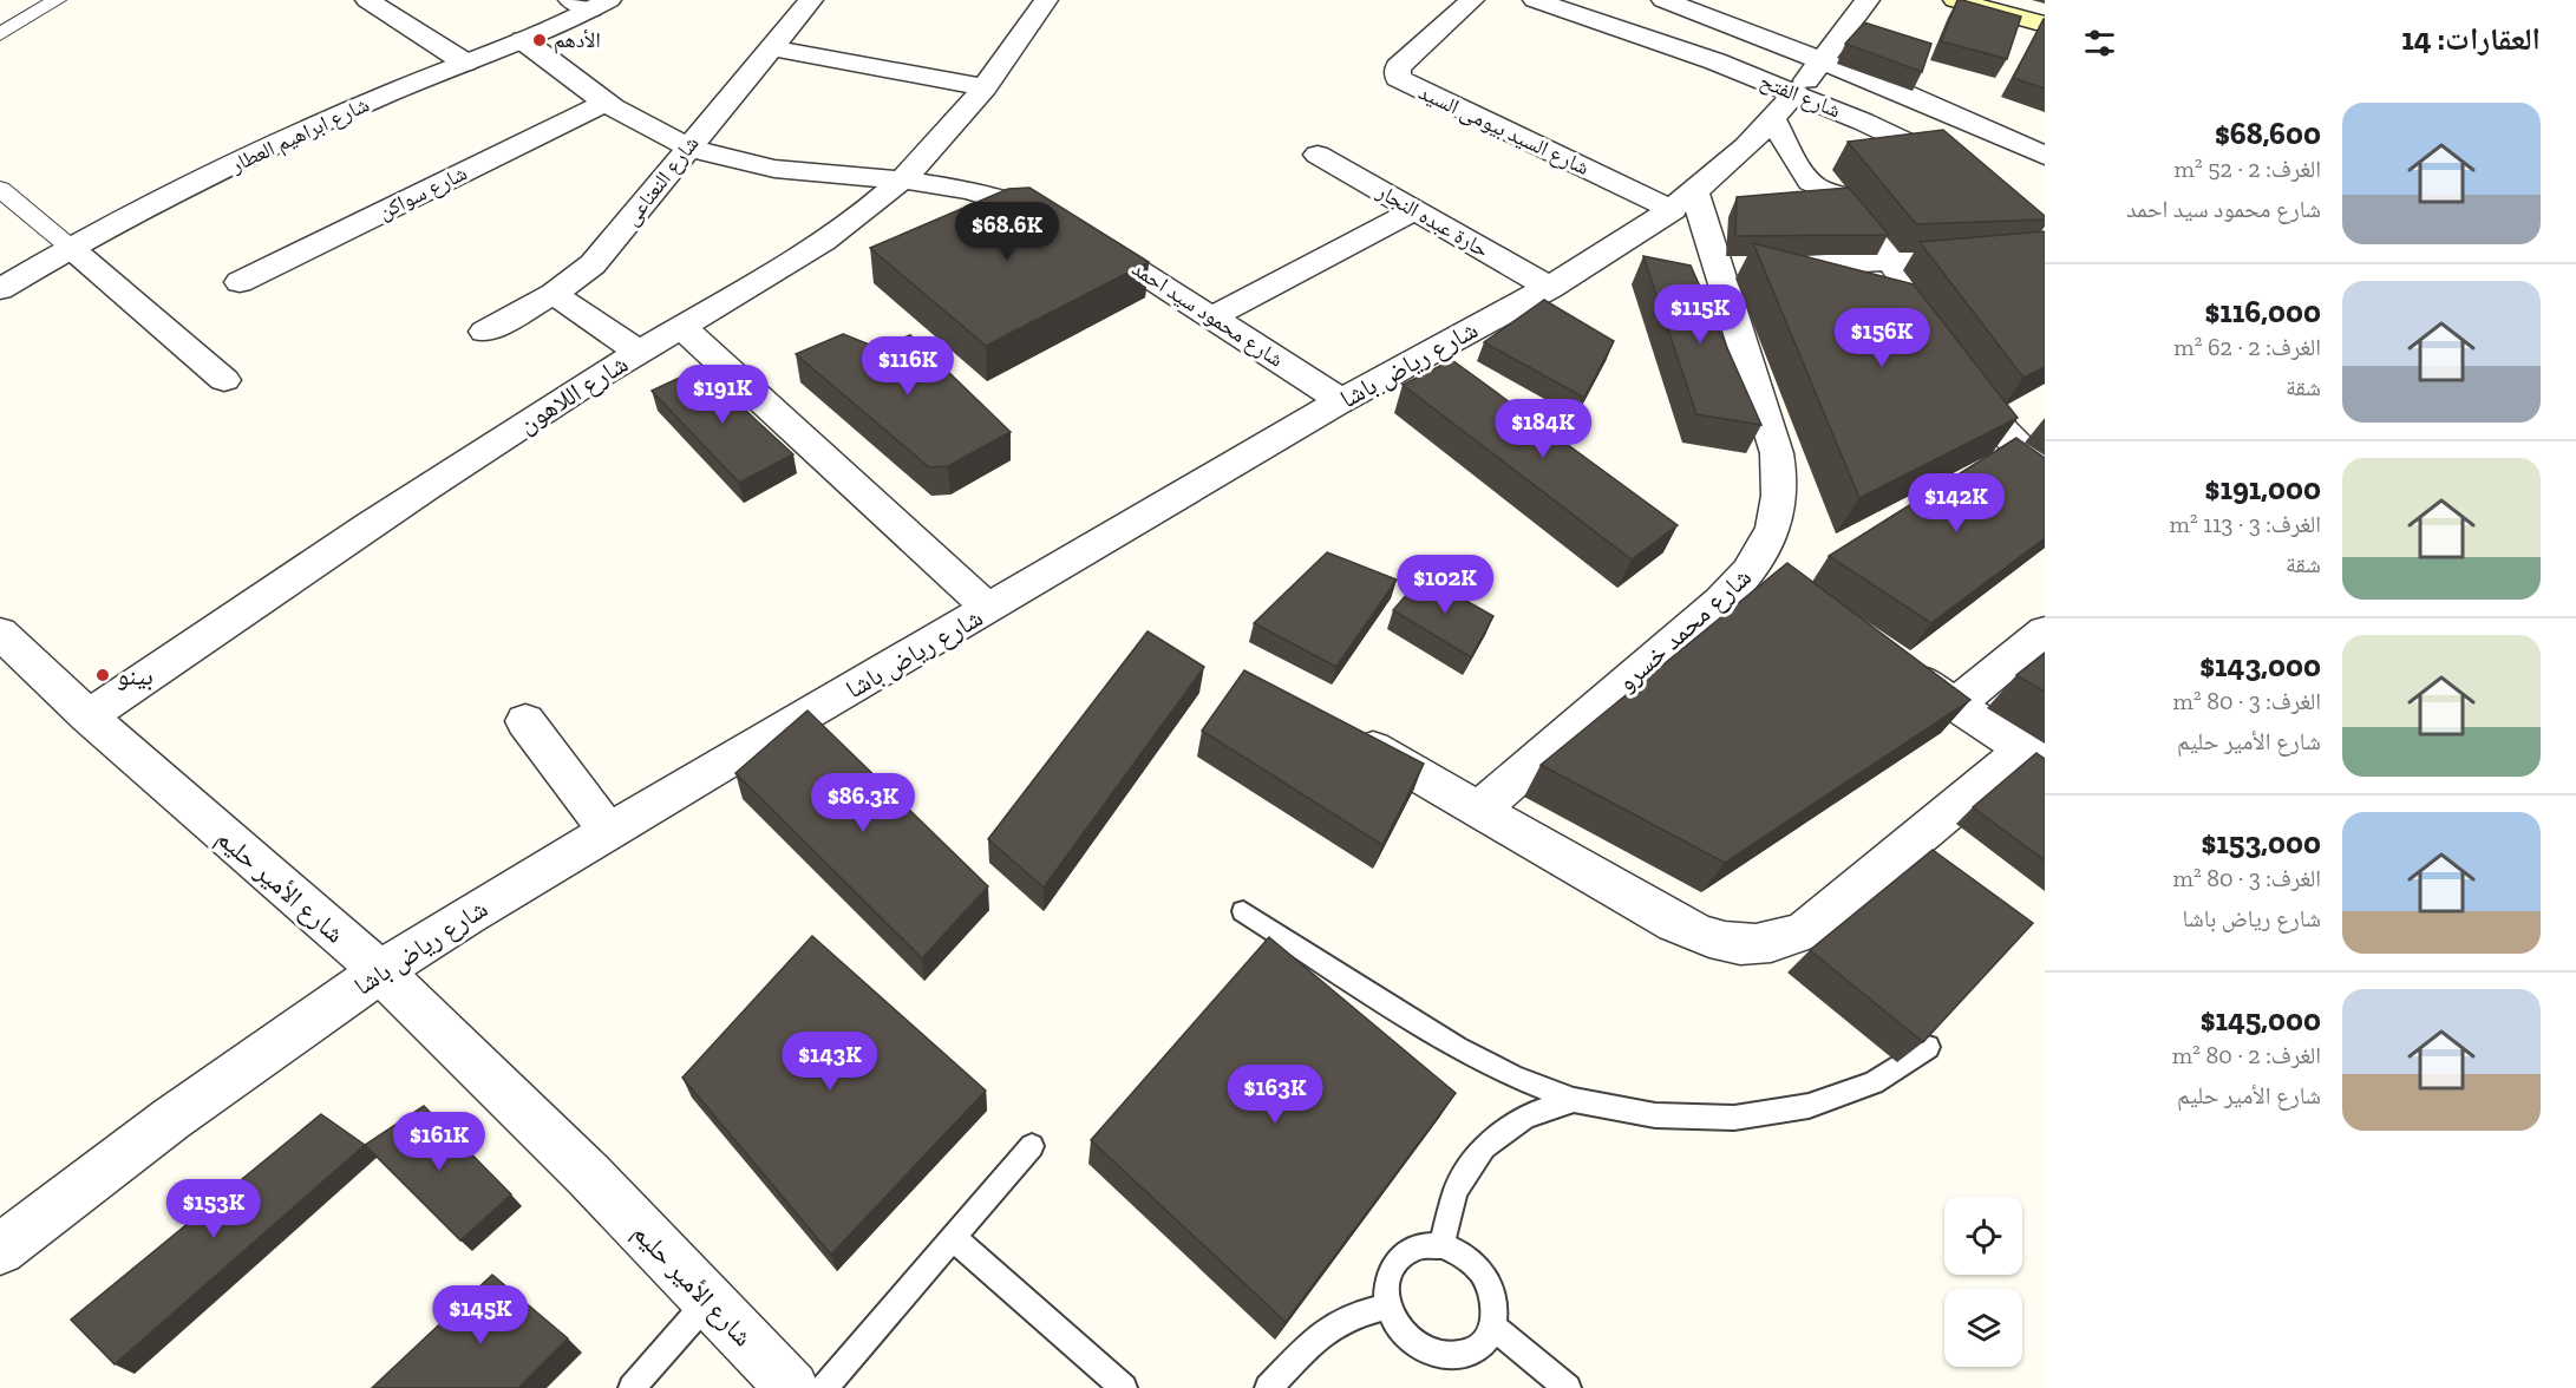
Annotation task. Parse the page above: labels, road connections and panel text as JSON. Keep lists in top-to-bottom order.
{
  "streets": {
    "street": [
      "شارع الفتح",
      "شارع السيد بيومى السيد",
      "شارع ابراهيم العطار",
      "شارع النعناعى",
      "شارع سواكن",
      "حارة عبده النجار",
      "شارع محمود سيد احمد",
      "شارع رياض باشا",
      "شارع اللاهون",
      "شارع محمد خسرو",
      "شارع الأمير حليم"
    ]
  },
  "crossings": [
    ["شارع الفتح", "شارع رياض باشا"],
    ["شارع السيد بيومى السيد", "شارع رياض باشا"],
    ["شارع السيد بيومى السيد", "شارع محمد خسرو"],
    ["شارع ابراهيم العطار", "شارع محمود سيد احمد"],
    ["شارع النعناعى", "شارع محمود سيد احمد"],
    ["شارع سواكن", "شارع محمود سيد احمد"],
    ["حارة عبده النجار", "شارع رياض باشا"],
    ["شارع محمود سيد احمد", "شارع رياض باشا"],
    ["شارع محمود سيد احمد", "شارع اللاهون"],
    ["شارع رياض باشا", "شارع محمد خسرو"],
    ["شارع رياض باشا", "شارع الأمير حليم"],
    ["شارع اللاهون", "شارع الأمير حليم"]
  ],
  "places": ["الأدهم", "بينو"],
  "page": {
    "heading": "العقارات: 14",
    "list": [
      {
        "name": "$68,600",
        "note": "الغرف: 2 · 52 m² · شارع محمود سيد احمد"
      },
      {
        "name": "$116,000",
        "note": "الغرف: 2 · 62 m² · شقة"
      },
      {
        "name": "$191,000",
        "note": "الغرف: 3 · 113 m² · شقة"
      },
      {
        "name": "$143,000",
        "note": "الغرف: 3 · 80 m² · شارع الأمير حليم"
      },
      {
        "name": "$153,000",
        "note": "الغرف: 3 · 80 m² · شارع رياض باشا"
      },
      {
        "name": "$145,000",
        "note": "الغرف: 2 · 80 m² · شارع الأمير حليم"
      }
    ],
    "price": [
      "$68.6K",
      "$115K",
      "$156K",
      "$116K",
      "$191K",
      "$184K",
      "$142K",
      "$102K",
      "$86.3K",
      "$143K",
      "$163K",
      "$161K",
      "$153K",
      "$145K"
    ]
  }
}
